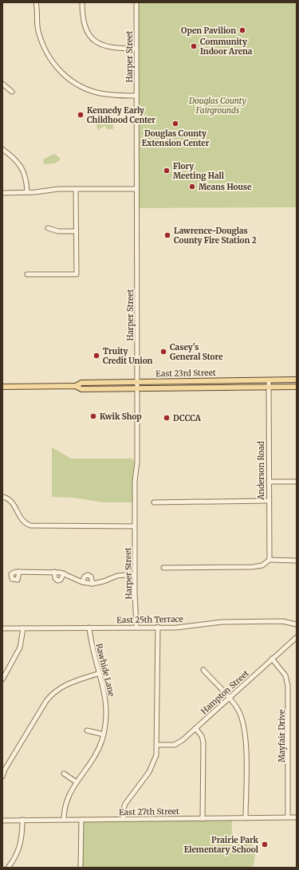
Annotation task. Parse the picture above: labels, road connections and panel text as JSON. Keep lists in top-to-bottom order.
{
  "streets": {
    "main road": ["East 23rd Street"],
    "street": [
      "Harper Street",
      "Anderson Road",
      "East 25th Terrace",
      "Rawhide Lane",
      "Hampton Street",
      "Mayfair Drive",
      "East 27th Street"
    ]
  },
  "crossings": [
    ["Harper Street", "East 23rd Street"],
    ["Harper Street", "East 25th Terrace"],
    ["East 23rd Street", "Anderson Road"],
    ["East 25th Terrace", "Rawhide Lane"],
    ["Rawhide Lane", "East 27th Street"],
    ["Hampton Street", "Mayfair Drive"],
    ["Mayfair Drive", "East 27th Street"]
  ],
  "parks": ["Douglas County Fairgrounds"],
  "places": [
    "Open Pavilion",
    "Community Indoor Arena",
    "Kennedy Early Childhood Center",
    "Douglas County Extension Center",
    "Flory Meeting Hall",
    "Means House",
    "Lawrence-Douglas County Fire Station 2",
    "Casey's General Store",
    "Truity Credit Union",
    "Kwik Shop",
    "DCCCA",
    "Prairie Park Elementary School"
  ]
}
